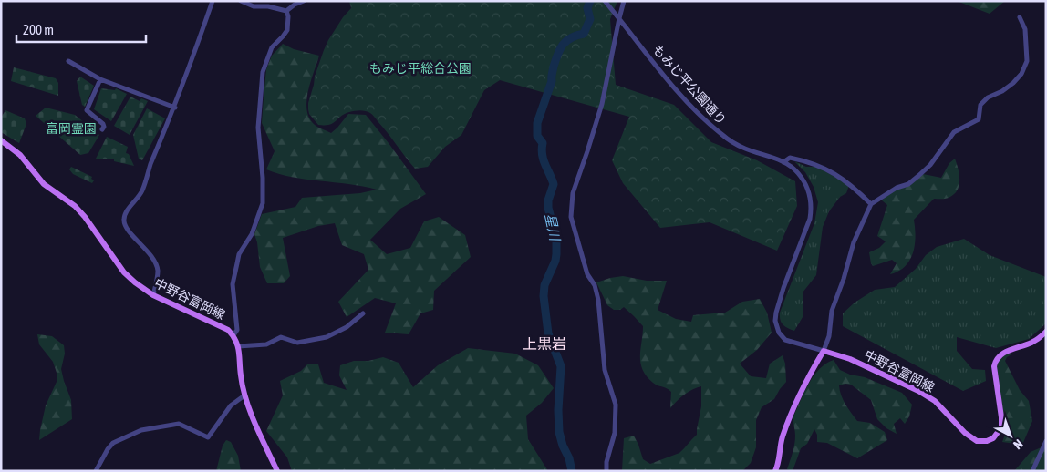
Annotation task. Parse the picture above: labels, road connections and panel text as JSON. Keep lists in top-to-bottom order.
{
  "streets": {
    "main road": ["中野谷富岡線"],
    "street": ["もみじ平公園通り"]
  },
  "crossings": [
    ["もみじ平公園通り", "中野谷富岡線"]
  ],
  "districts": ["上黒岩"],
  "water": ["星川"],
  "parks": ["もみじ平総合公園", "富岡霊園"],
  "scale_bar": "200 m",
  "north": "bottom right"
}
